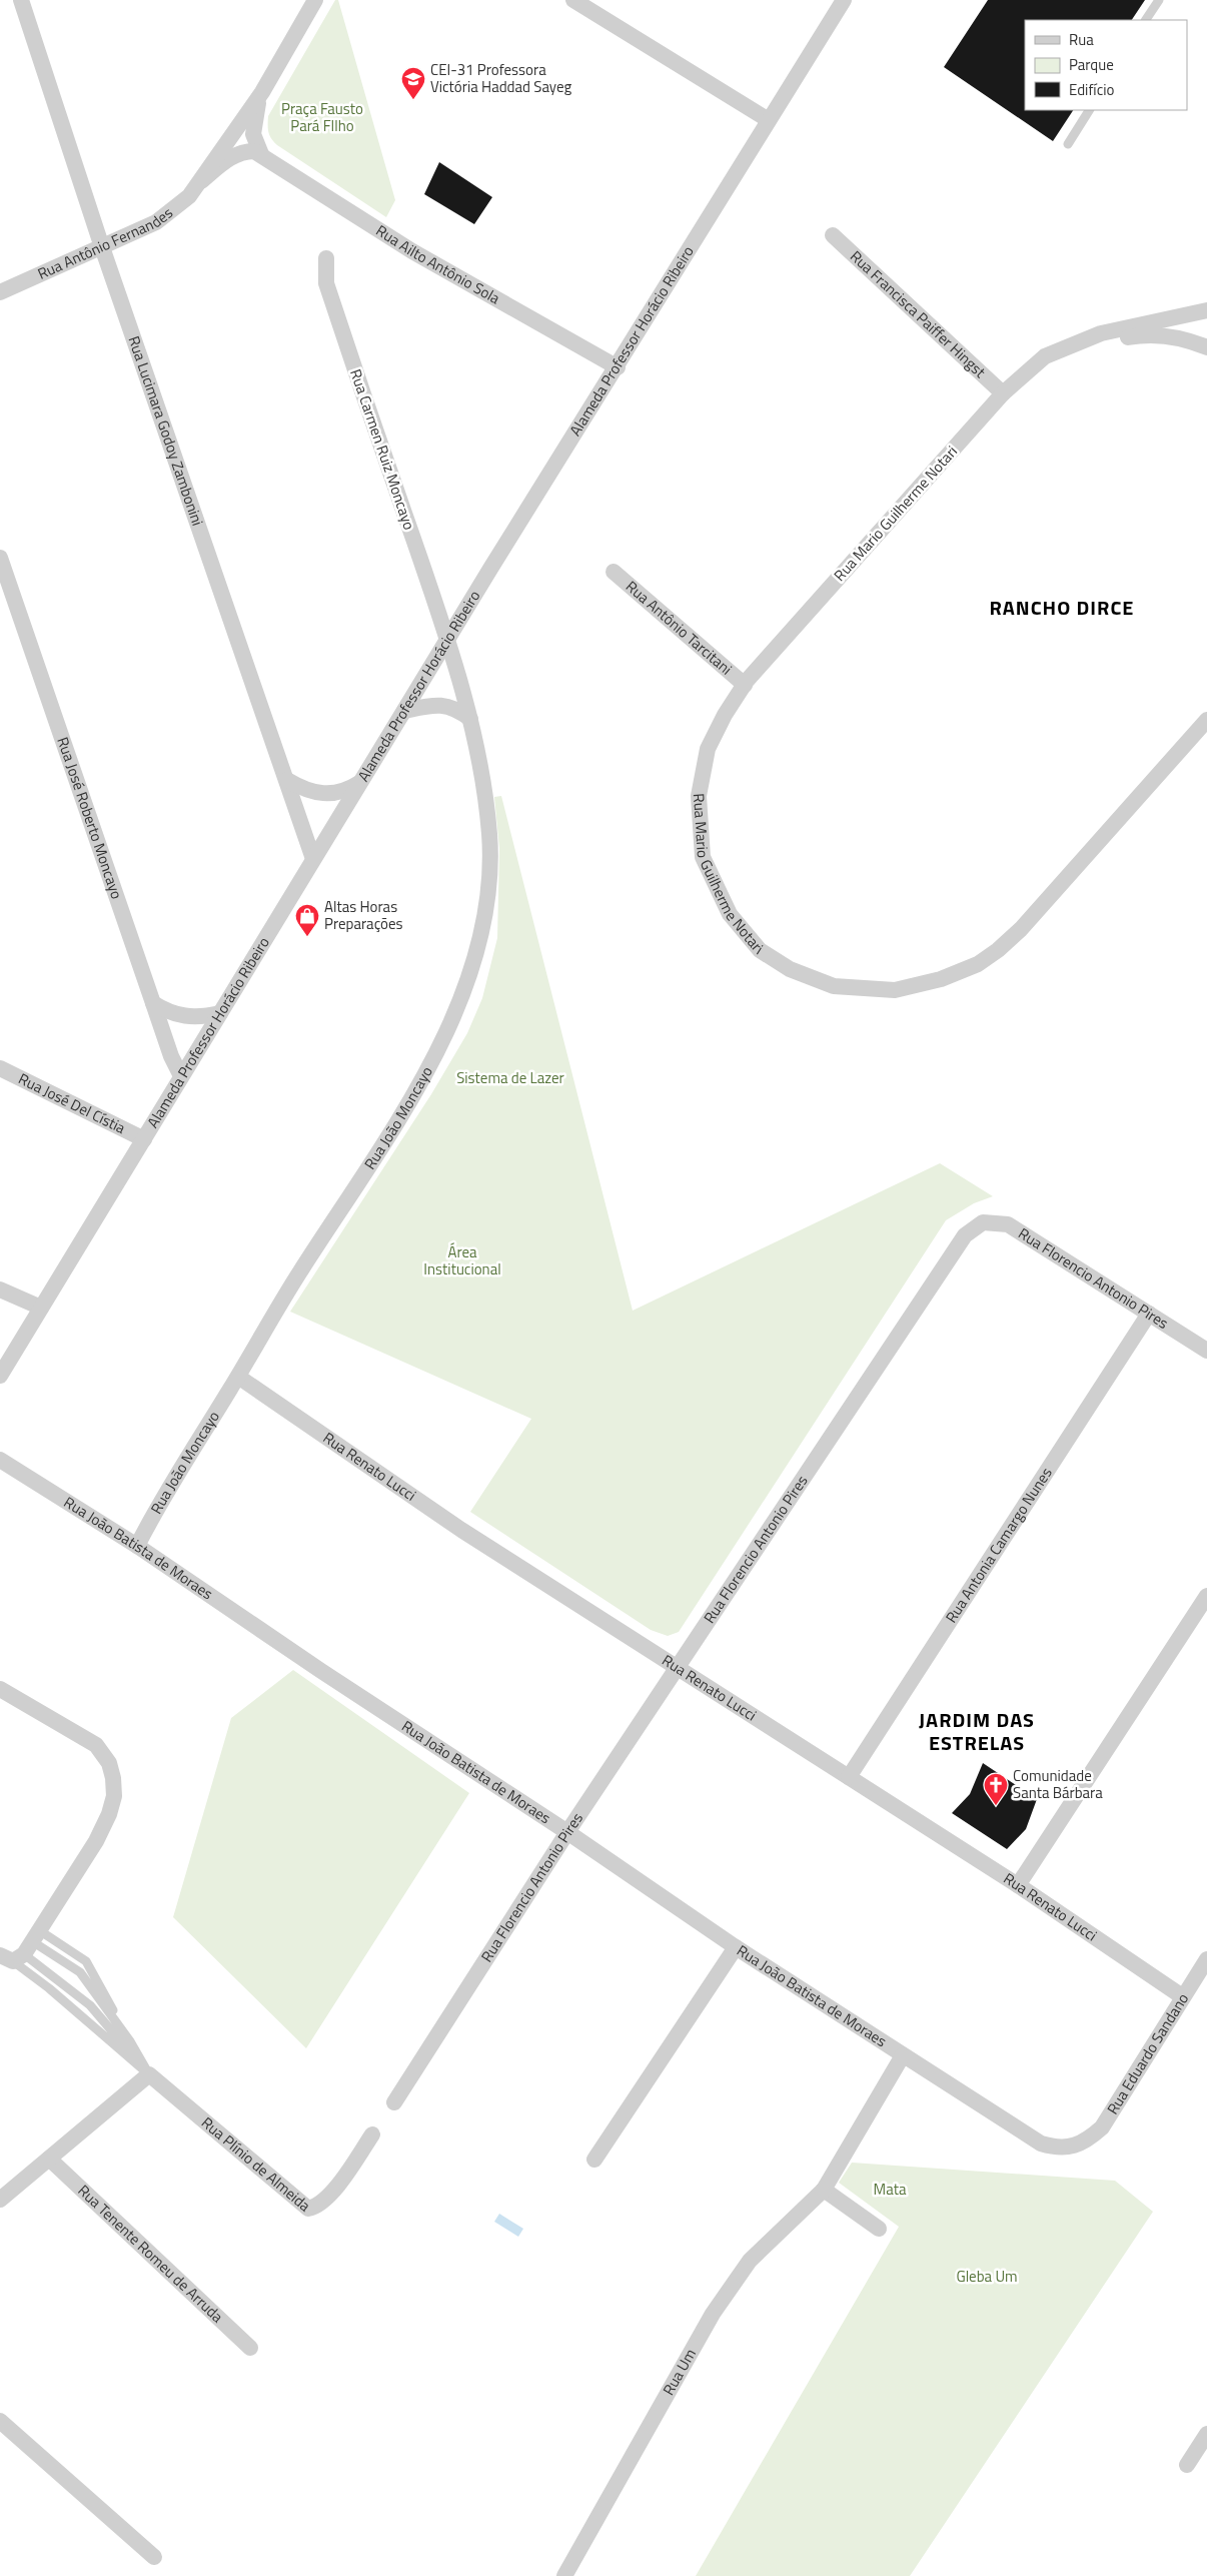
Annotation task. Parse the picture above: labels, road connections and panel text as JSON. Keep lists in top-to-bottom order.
{
  "streets": {
    "street": [
      "Rua Antônio Fernandes",
      "Rua Ailto Antônio Sola",
      "Rua Francisca Paiffer Hingst",
      "Alameda Professor Horácio Ribeiro",
      "Rua Lucimara Godoy Zambonini",
      "Rua Carmen Ruiz Moncayo",
      "Rua Mario Guilherme Notari",
      "Rua Antônio Tarcitani",
      "Rua José Roberto Moncayo",
      "Rua José Del Cístia",
      "Rua João Moncayo",
      "Rua Florencio Antonio Pires",
      "Rua Renato Lucci",
      "Rua Antonia Camargo Nunes",
      "Rua João Batista de Moraes",
      "Rua Eduardo Sandano",
      "Rua Plínio de Almeida",
      "Rua Tenente Romeu de Arruda",
      "Rua Um"
    ]
  },
  "crossings": [
    ["Rua Antônio Fernandes", "Rua Ailto Antônio Sola"],
    ["Rua Antônio Fernandes", "Rua Lucimara Godoy Zambonini"],
    ["Rua Ailto Antônio Sola", "Alameda Professor Horácio Ribeiro"],
    ["Rua Francisca Paiffer Hingst", "Rua Mario Guilherme Notari"],
    ["Alameda Professor Horácio Ribeiro", "Rua Lucimara Godoy Zambonini"],
    ["Alameda Professor Horácio Ribeiro", "Rua Carmen Ruiz Moncayo"],
    ["Alameda Professor Horácio Ribeiro", "Rua José Roberto Moncayo"],
    ["Alameda Professor Horácio Ribeiro", "Rua José Del Cístia"],
    ["Alameda Professor Horácio Ribeiro", "Rua João Moncayo"],
    ["Rua Carmen Ruiz Moncayo", "Rua João Moncayo"],
    ["Rua Mario Guilherme Notari", "Rua Antônio Tarcitani"],
    ["Rua João Moncayo", "Rua Renato Lucci"],
    ["Rua João Moncayo", "Rua João Batista de Moraes"],
    ["Rua Florencio Antonio Pires", "Rua Renato Lucci"],
    ["Rua Florencio Antonio Pires", "Rua Antonia Camargo Nunes"],
    ["Rua Florencio Antonio Pires", "Rua João Batista de Moraes"],
    ["Rua Renato Lucci", "Rua Antonia Camargo Nunes"],
    ["Rua Renato Lucci", "Rua Eduardo Sandano"],
    ["Rua João Batista de Moraes", "Rua Eduardo Sandano"],
    ["Rua João Batista de Moraes", "Rua Um"]
  ],
  "districts": ["RANCHO DIRCE", "JARDIM DAS ESTRELAS"],
  "parks": [
    "Praça Fausto Pará FIlho",
    "Sistema de Lazer",
    "Área Institucional",
    "Mata",
    "Gleba Um"
  ],
  "places": {
    "school or university": ["CEI-31 Professora Victória Haddad Sayeg"],
    "shop": ["Altas Horas Preparações"],
    "church": ["Comunidade Santa Bárbara"]
  },
  "legend": ["Rua", "Parque", "Edifício"]
}
